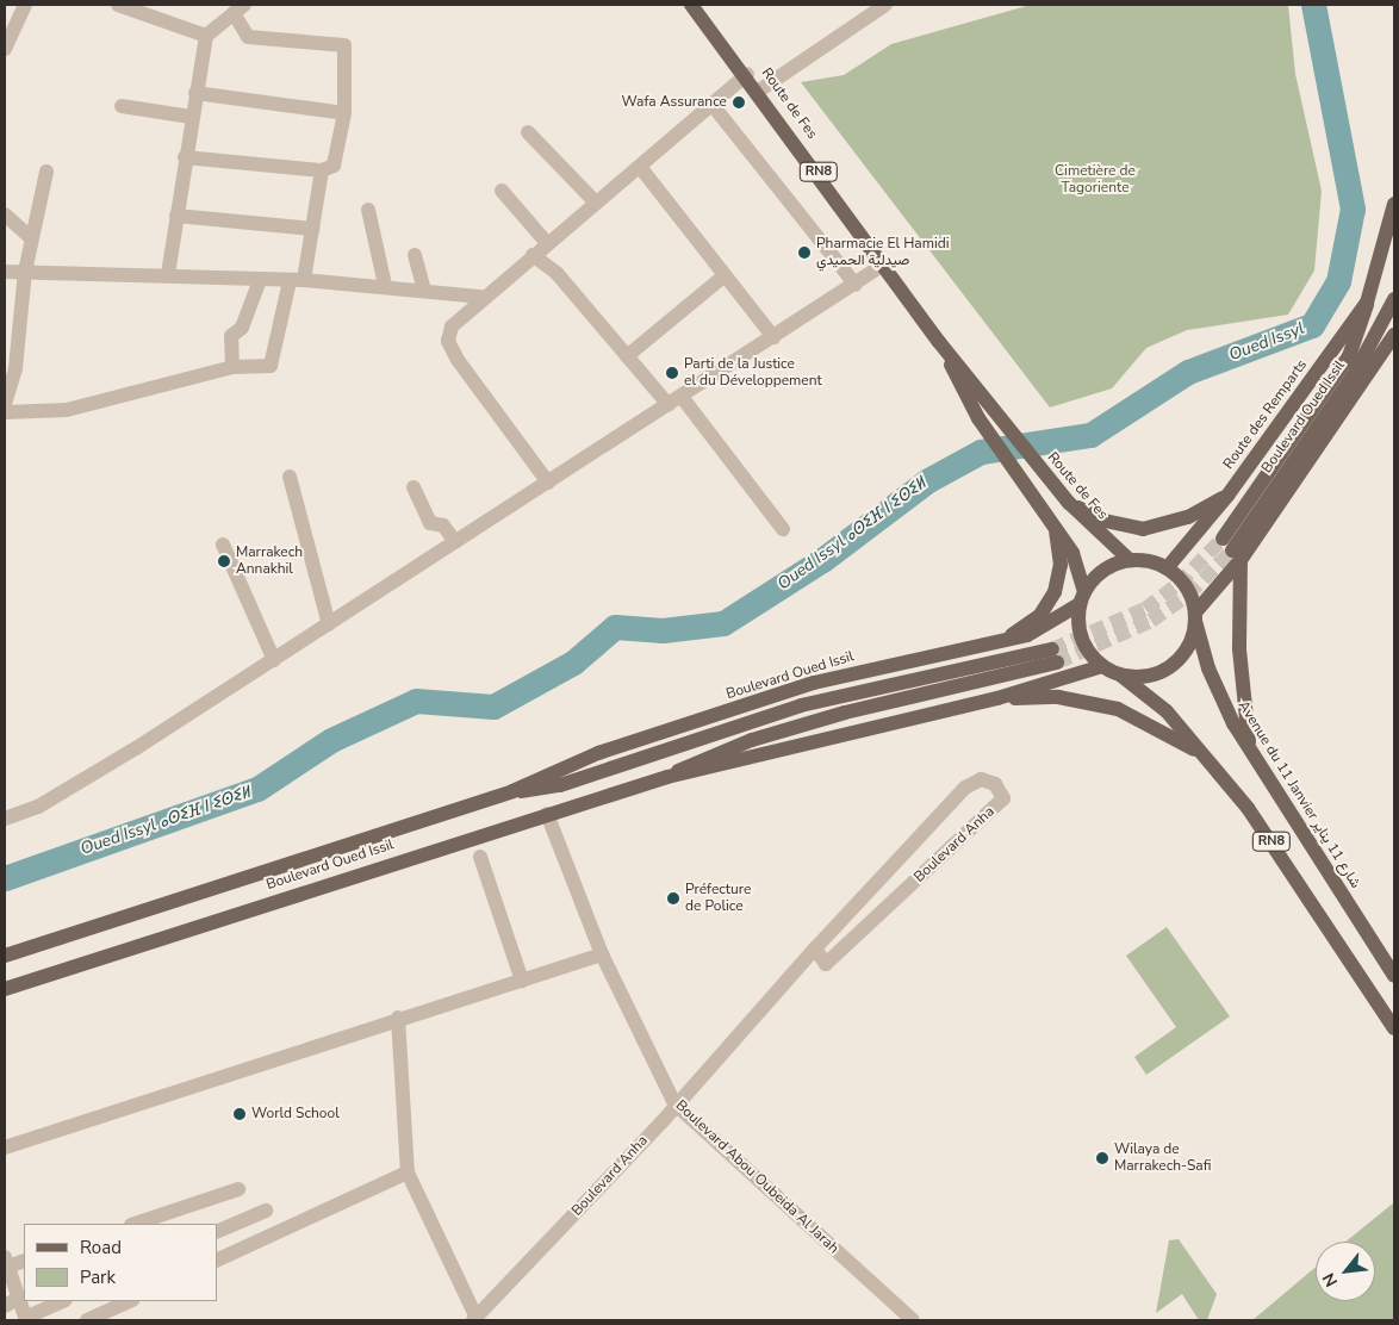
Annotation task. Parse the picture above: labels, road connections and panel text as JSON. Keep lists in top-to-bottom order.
{
  "streets": {
    "main road": [
      "Route de Fes",
      "RN8",
      "Route des Remparts",
      "Boulevard Oued Issil",
      "Avenue du 11 Janvier شارع 11 يناير"
    ],
    "street": ["Boulevard Anha", "Boulevard Abou Oubeida Al Jarah"]
  },
  "crossings": [
    ["Route de Fes", "RN8"],
    ["Route de Fes", "Route des Remparts"],
    ["Route de Fes", "Boulevard Oued Issil"],
    ["Route de Fes", "Avenue du 11 Janvier شارع 11 يناير"],
    ["RN8", "Route des Remparts"],
    ["RN8", "Boulevard Oued Issil"],
    ["RN8", "Avenue du 11 Janvier شارع 11 يناير"],
    ["Route des Remparts", "Boulevard Oued Issil"],
    ["Route des Remparts", "Avenue du 11 Janvier شارع 11 يناير"],
    ["Boulevard Oued Issil", "Avenue du 11 Janvier شارع 11 يناير"],
    ["Boulevard Oued Issil", "Boulevard Abou Oubeida Al Jarah"],
    ["Boulevard Anha", "Boulevard Abou Oubeida Al Jarah"]
  ],
  "water": ["Oued Issyl", "Oued Issyl ⴰⵙⵉⴼ ⵏ ⵉⵙⵉⵍ"],
  "parks": ["Cimetière de Tagoriente"],
  "places": [
    "Wafa Assurance",
    "Pharmacie El Hamidi صيدلية الحميدي",
    "Parti de la Justice el du Développement",
    "Marrakech Annakhil",
    "Préfecture de Police",
    "World School",
    "Wilaya de Marrakech-Safi"
  ],
  "legend": ["Road", "Park"],
  "north": "bottom left"
}
